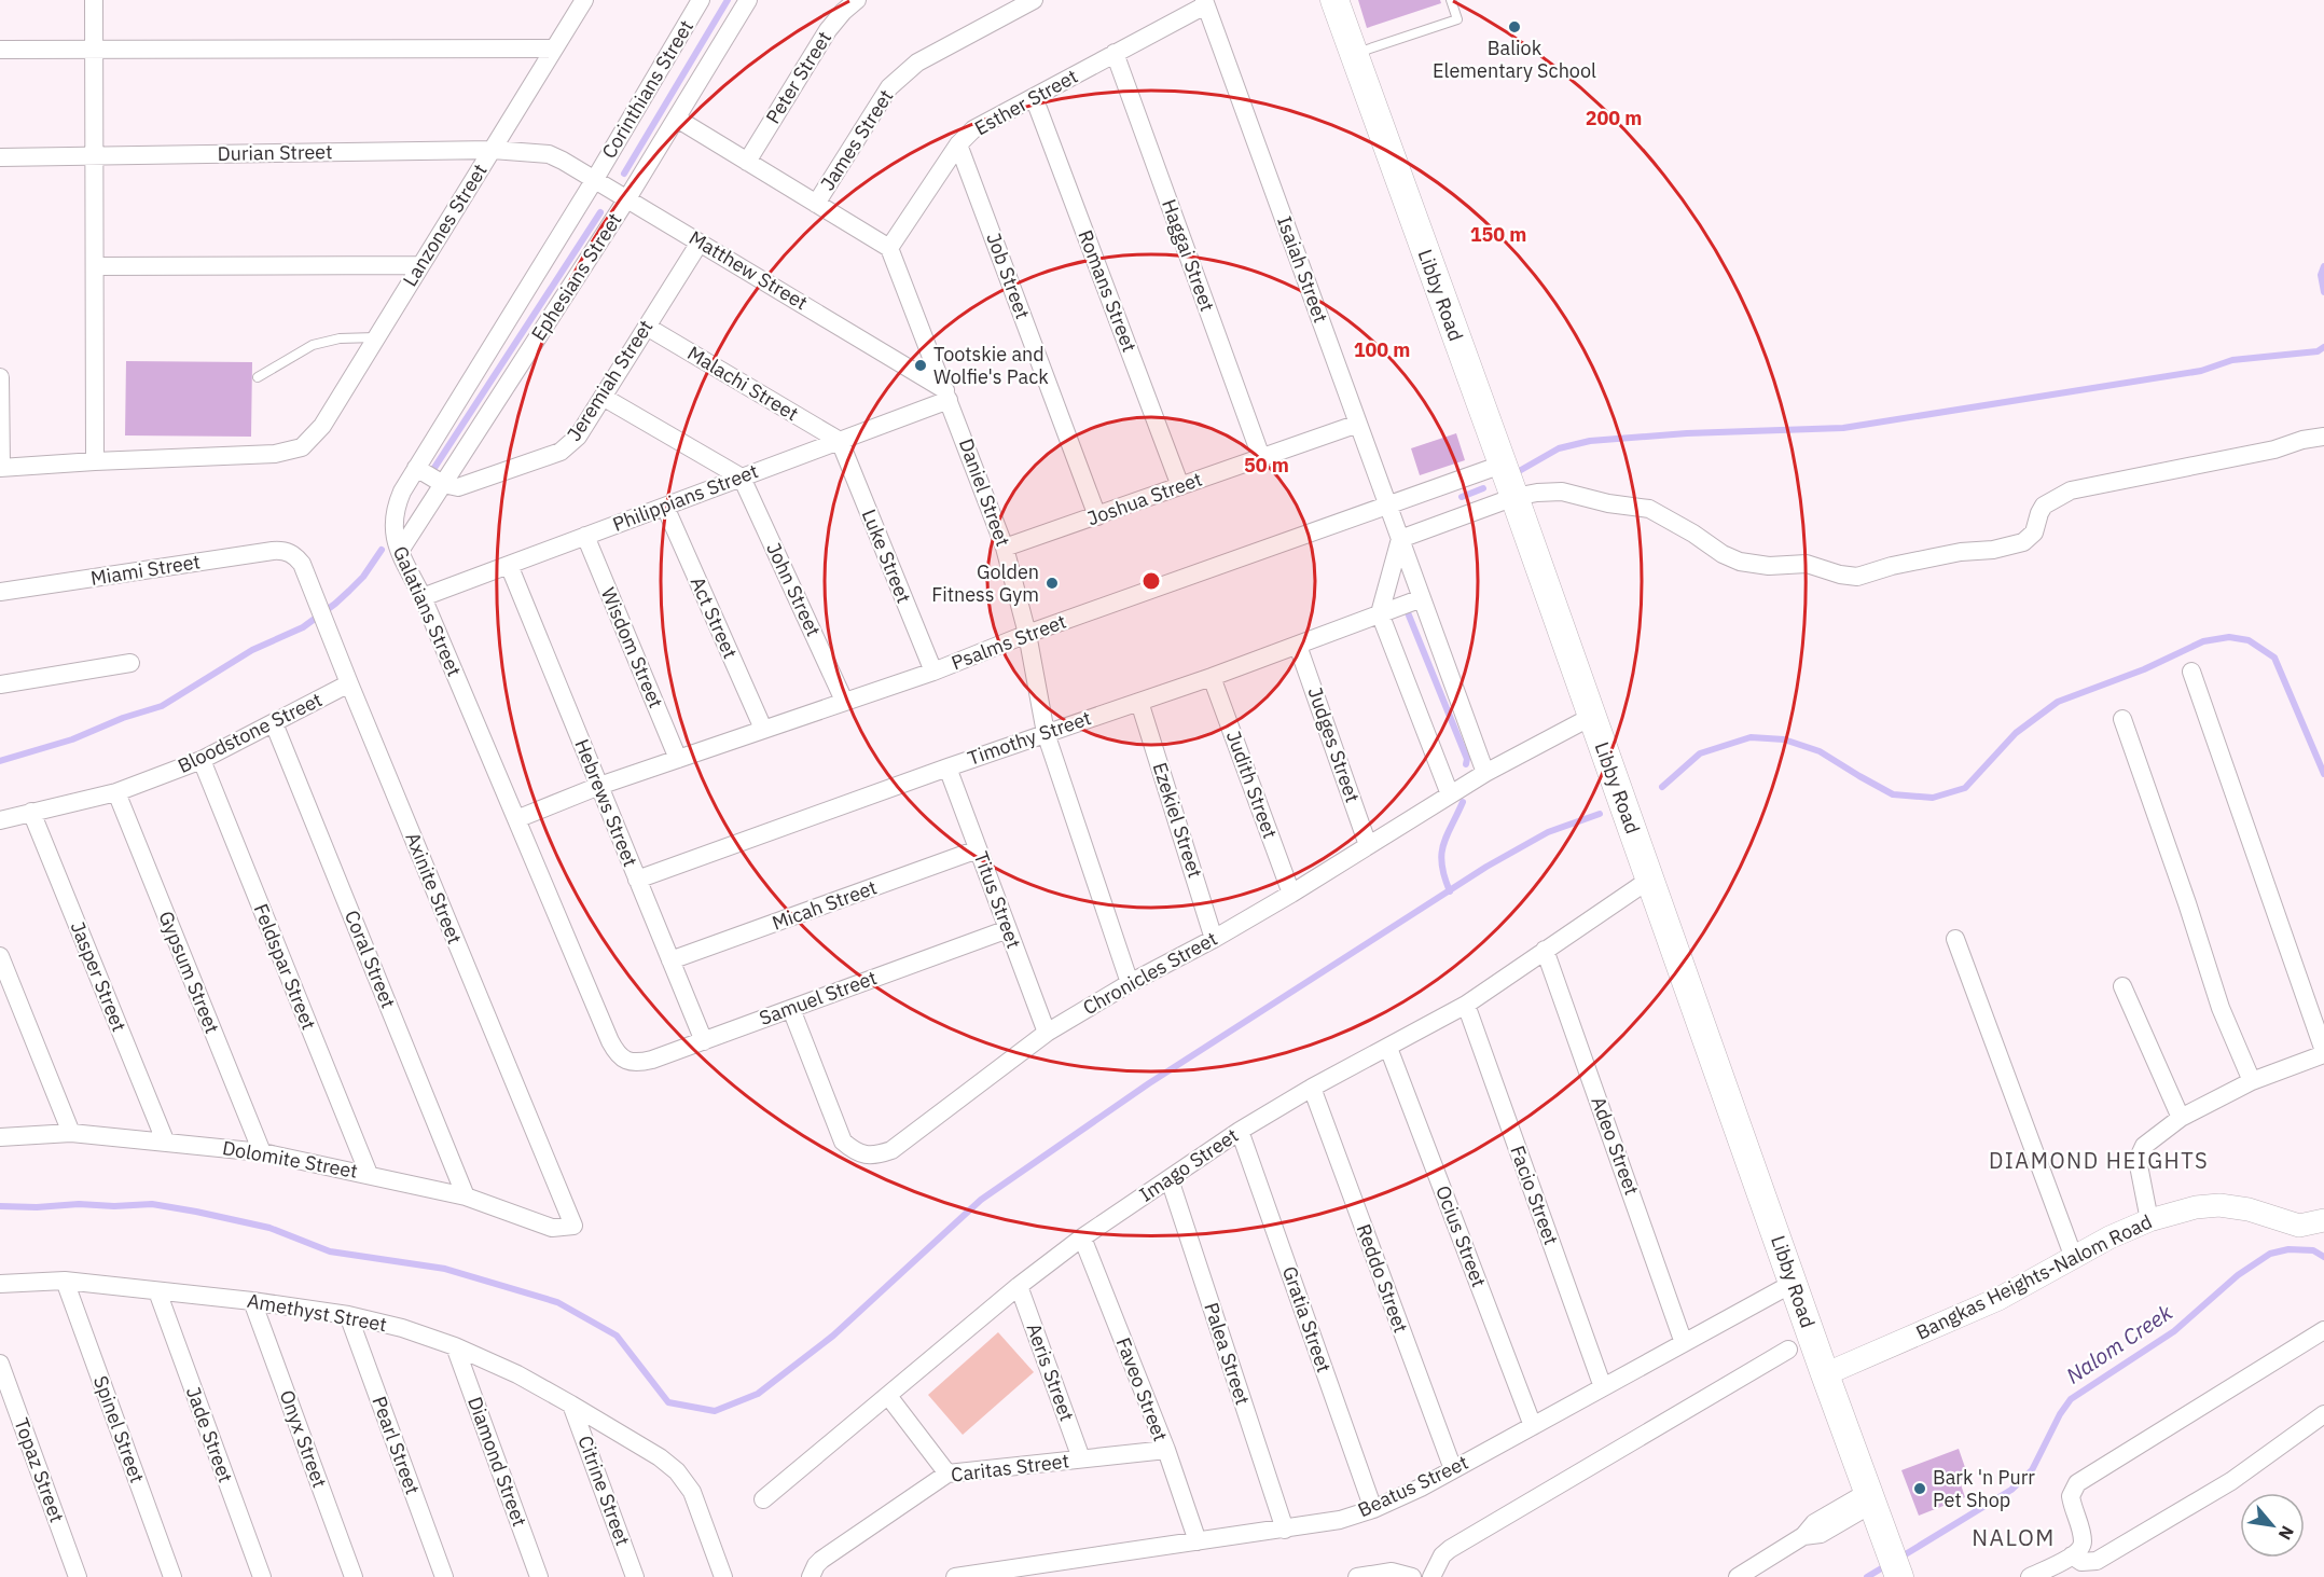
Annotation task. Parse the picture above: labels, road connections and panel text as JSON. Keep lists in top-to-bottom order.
{
  "streets": {
    "main road": ["Libby Road"],
    "street": [
      "Peter Street",
      "Corinthians Street",
      "Esther Street",
      "James Street",
      "Durian Street",
      "Lanzones Street",
      "Haggai Street",
      "Isaiah Street",
      "Matthew Street",
      "Job Street",
      "Ephesians Street",
      "Romans Street",
      "Jeremiah Street",
      "Malachi Street",
      "Daniel Street",
      "Philippians Street",
      "Joshua Street",
      "Luke Street",
      "Miami Street",
      "John Street",
      "Galatians Street",
      "Act Street",
      "Psalms Street",
      "Wisdom Street",
      "Bloodstone Street",
      "Timothy Street",
      "Judges Street",
      "Judith Street",
      "Hebrews Street",
      "Ezekiel Street",
      "Axinite Street",
      "Titus Street",
      "Micah Street",
      "Coral Street",
      "Feldspar Street",
      "Gypsum Street",
      "Chronicles Street",
      "Jasper Street",
      "Samuel Street",
      "Adeo Street",
      "Dolomite Street",
      "Imago Street",
      "Facio Street",
      "Ocius Street",
      "Bangkas Heights-Nalom Road",
      "Reddo Street",
      "Amethyst Street",
      "Gratia Street",
      "Palea Street",
      "Aeris Street",
      "Faveo Street",
      "Spinel Street",
      "Jade Street",
      "Onyx Street",
      "Pearl Street",
      "Diamond Street",
      "Caritas Street",
      "Topaz Street",
      "Beatus Street",
      "Citrine Street"
    ]
  },
  "crossings": [
    ["Corinthians Street", "Matthew Street"],
    ["Corinthians Street", "Galatians Street"],
    ["Esther Street", "Haggai Street"],
    ["Esther Street", "Isaiah Street"],
    ["Esther Street", "Job Street"],
    ["Esther Street", "Romans Street"],
    ["Esther Street", "Daniel Street"],
    ["Durian Street", "Lanzones Street"],
    ["Durian Street", "Matthew Street"],
    ["Haggai Street", "Joshua Street"],
    ["Isaiah Street", "Joshua Street"],
    ["Isaiah Street", "Psalms Street"],
    ["Isaiah Street", "Timothy Street"],
    ["Isaiah Street", "Chronicles Street"],
    ["Matthew Street", "Ephesians Street"],
    ["Matthew Street", "Jeremiah Street"],
    ["Matthew Street", "Daniel Street"],
    ["Matthew Street", "Philippians Street"],
    ["Matthew Street", "Galatians Street"],
    ["Job Street", "Joshua Street"],
    ["Ephesians Street", "Jeremiah Street"],
    ["Ephesians Street", "Galatians Street"],
    ["Romans Street", "Joshua Street"],
    ["Libby Road", "Psalms Street"],
    ["Libby Road", "Chronicles Street"],
    ["Libby Road", "Imago Street"],
    ["Libby Road", "Bangkas Heights-Nalom Road"],
    ["Libby Road", "Beatus Street"],
    ["Jeremiah Street", "Malachi Street"],
    ["Jeremiah Street", "Galatians Street"],
    ["Malachi Street", "Philippians Street"],
    ["Malachi Street", "Luke Street"],
    ["Daniel Street", "Philippians Street"],
    ["Daniel Street", "Joshua Street"],
    ["Daniel Street", "Psalms Street"],
    ["Daniel Street", "Timothy Street"],
    ["Daniel Street", "Chronicles Street"],
    ["Philippians Street", "Luke Street"],
    ["Philippians Street", "John Street"],
    ["Philippians Street", "Galatians Street"],
    ["Philippians Street", "Act Street"],
    ["Philippians Street", "Wisdom Street"],
    ["Philippians Street", "Hebrews Street"],
    ["Luke Street", "Psalms Street"],
    ["Miami Street", "Axinite Street"],
    ["John Street", "Psalms Street"],
    ["Galatians Street", "Psalms Street"],
    ["Galatians Street", "Samuel Street"],
    ["Act Street", "Psalms Street"],
    ["Psalms Street", "Wisdom Street"],
    ["Psalms Street", "Hebrews Street"],
    ["Bloodstone Street", "Axinite Street"],
    ["Bloodstone Street", "Coral Street"],
    ["Bloodstone Street", "Feldspar Street"],
    ["Bloodstone Street", "Gypsum Street"],
    ["Bloodstone Street", "Jasper Street"],
    ["Timothy Street", "Judges Street"],
    ["Timothy Street", "Judith Street"],
    ["Timothy Street", "Hebrews Street"],
    ["Timothy Street", "Ezekiel Street"],
    ["Timothy Street", "Titus Street"],
    ["Judges Street", "Chronicles Street"],
    ["Judith Street", "Chronicles Street"],
    ["Hebrews Street", "Micah Street"],
    ["Hebrews Street", "Samuel Street"],
    ["Ezekiel Street", "Chronicles Street"],
    ["Axinite Street", "Dolomite Street"],
    ["Titus Street", "Micah Street"],
    ["Titus Street", "Chronicles Street"],
    ["Titus Street", "Samuel Street"],
    ["Coral Street", "Dolomite Street"],
    ["Feldspar Street", "Dolomite Street"],
    ["Gypsum Street", "Dolomite Street"],
    ["Chronicles Street", "Samuel Street"],
    ["Jasper Street", "Dolomite Street"],
    ["Adeo Street", "Imago Street"],
    ["Adeo Street", "Beatus Street"],
    ["Imago Street", "Facio Street"],
    ["Imago Street", "Ocius Street"],
    ["Imago Street", "Reddo Street"],
    ["Imago Street", "Gratia Street"],
    ["Imago Street", "Palea Street"],
    ["Imago Street", "Aeris Street"],
    ["Imago Street", "Faveo Street"],
    ["Facio Street", "Beatus Street"],
    ["Ocius Street", "Beatus Street"],
    ["Reddo Street", "Beatus Street"],
    ["Amethyst Street", "Spinel Street"],
    ["Amethyst Street", "Jade Street"],
    ["Amethyst Street", "Onyx Street"],
    ["Amethyst Street", "Pearl Street"],
    ["Amethyst Street", "Diamond Street"],
    ["Amethyst Street", "Citrine Street"],
    ["Gratia Street", "Beatus Street"],
    ["Palea Street", "Beatus Street"],
    ["Aeris Street", "Caritas Street"],
    ["Faveo Street", "Caritas Street"],
    ["Faveo Street", "Beatus Street"]
  ],
  "districts": ["DIAMOND HEIGHTS", "NALOM"],
  "water": ["Nalom Creek"],
  "places": [
    "Baliok Elementary School",
    "Tootskie and Wolfie's Pack",
    "Golden Fitness Gym",
    "Bark 'n Purr Pet Shop"
  ],
  "north": "bottom right",
  "rings": [
    "200 m",
    "150 m",
    "100 m",
    "50 m"
  ]
}
